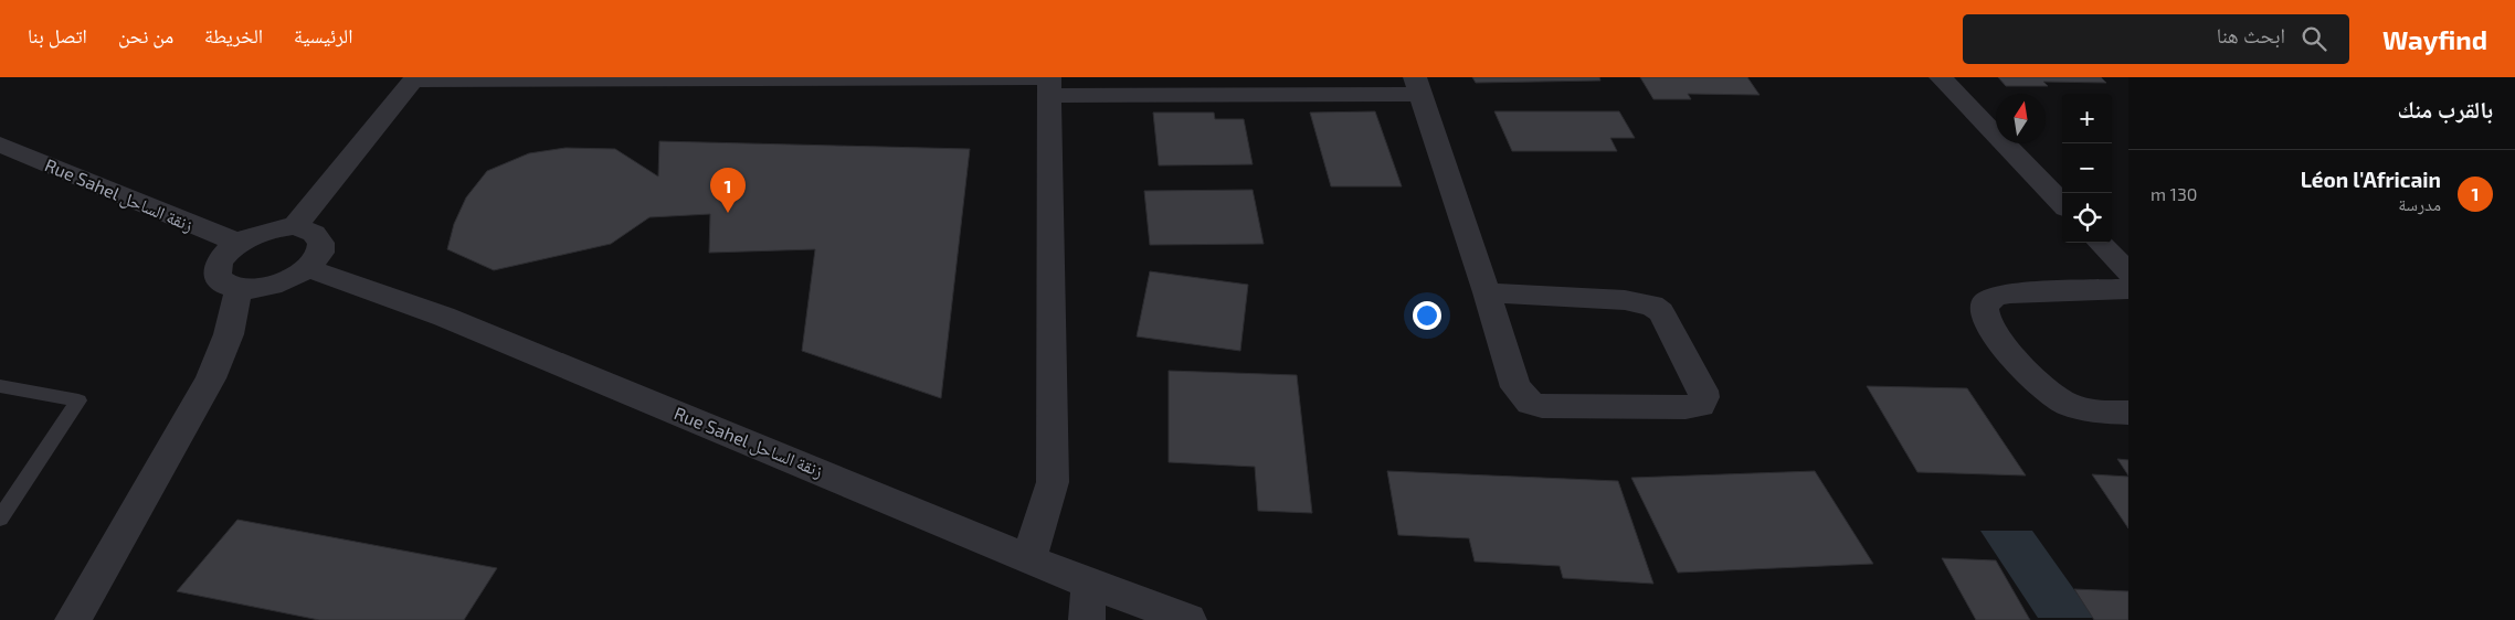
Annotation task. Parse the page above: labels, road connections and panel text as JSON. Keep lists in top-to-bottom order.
{
  "streets": {
    "street": ["Rue Sahel زنقة الساحل"]
  },
  "north": "top",
  "page": {
    "header": "Wayfind",
    "search": "ابحث هنا",
    "nav": [
      "الرئيسية",
      "الخريطة",
      "من نحن",
      "اتصل بنا"
    ],
    "heading": "بالقرب منك",
    "map_buttons": ["+", "−"],
    "list": [
      {
        "mark": "1",
        "name": "Léon l'Africain",
        "note": "مدرسة",
        "value": "130 m"
      }
    ],
    "pins": "1"
  }
}
